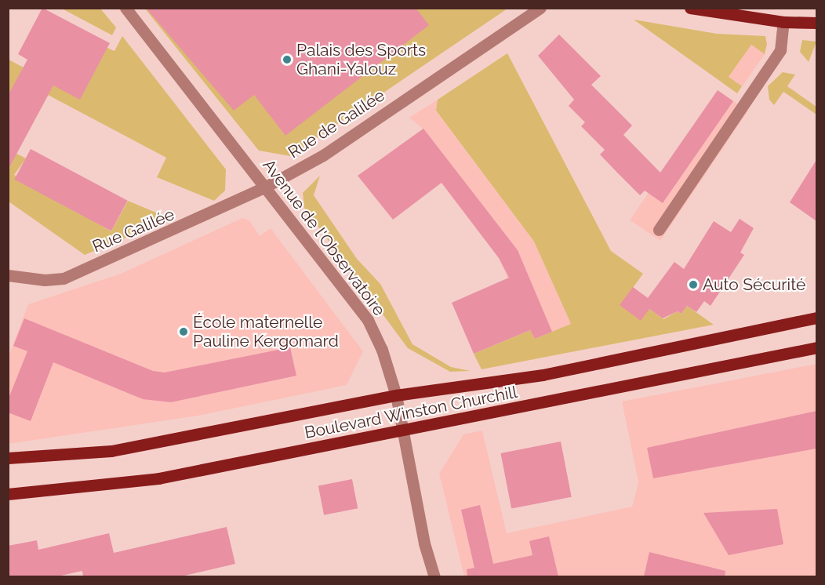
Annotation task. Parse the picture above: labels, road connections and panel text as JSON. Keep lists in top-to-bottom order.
{
  "streets": {
    "main road": ["Boulevard Winston Churchill"],
    "street": ["Rue de Galilée", "Rue Galilée", "Avenue de l'Observatoire"]
  },
  "crossings": [
    ["Rue de Galilée", "Rue Galilée"],
    ["Rue de Galilée", "Avenue de l'Observatoire"],
    ["Rue Galilée", "Avenue de l'Observatoire"],
    ["Avenue de l'Observatoire", "Boulevard Winston Churchill"]
  ],
  "places": ["Palais des Sports Ghani-Yalouz", "Auto Sécurité", "École maternelle Pauline Kergomard"]
}
